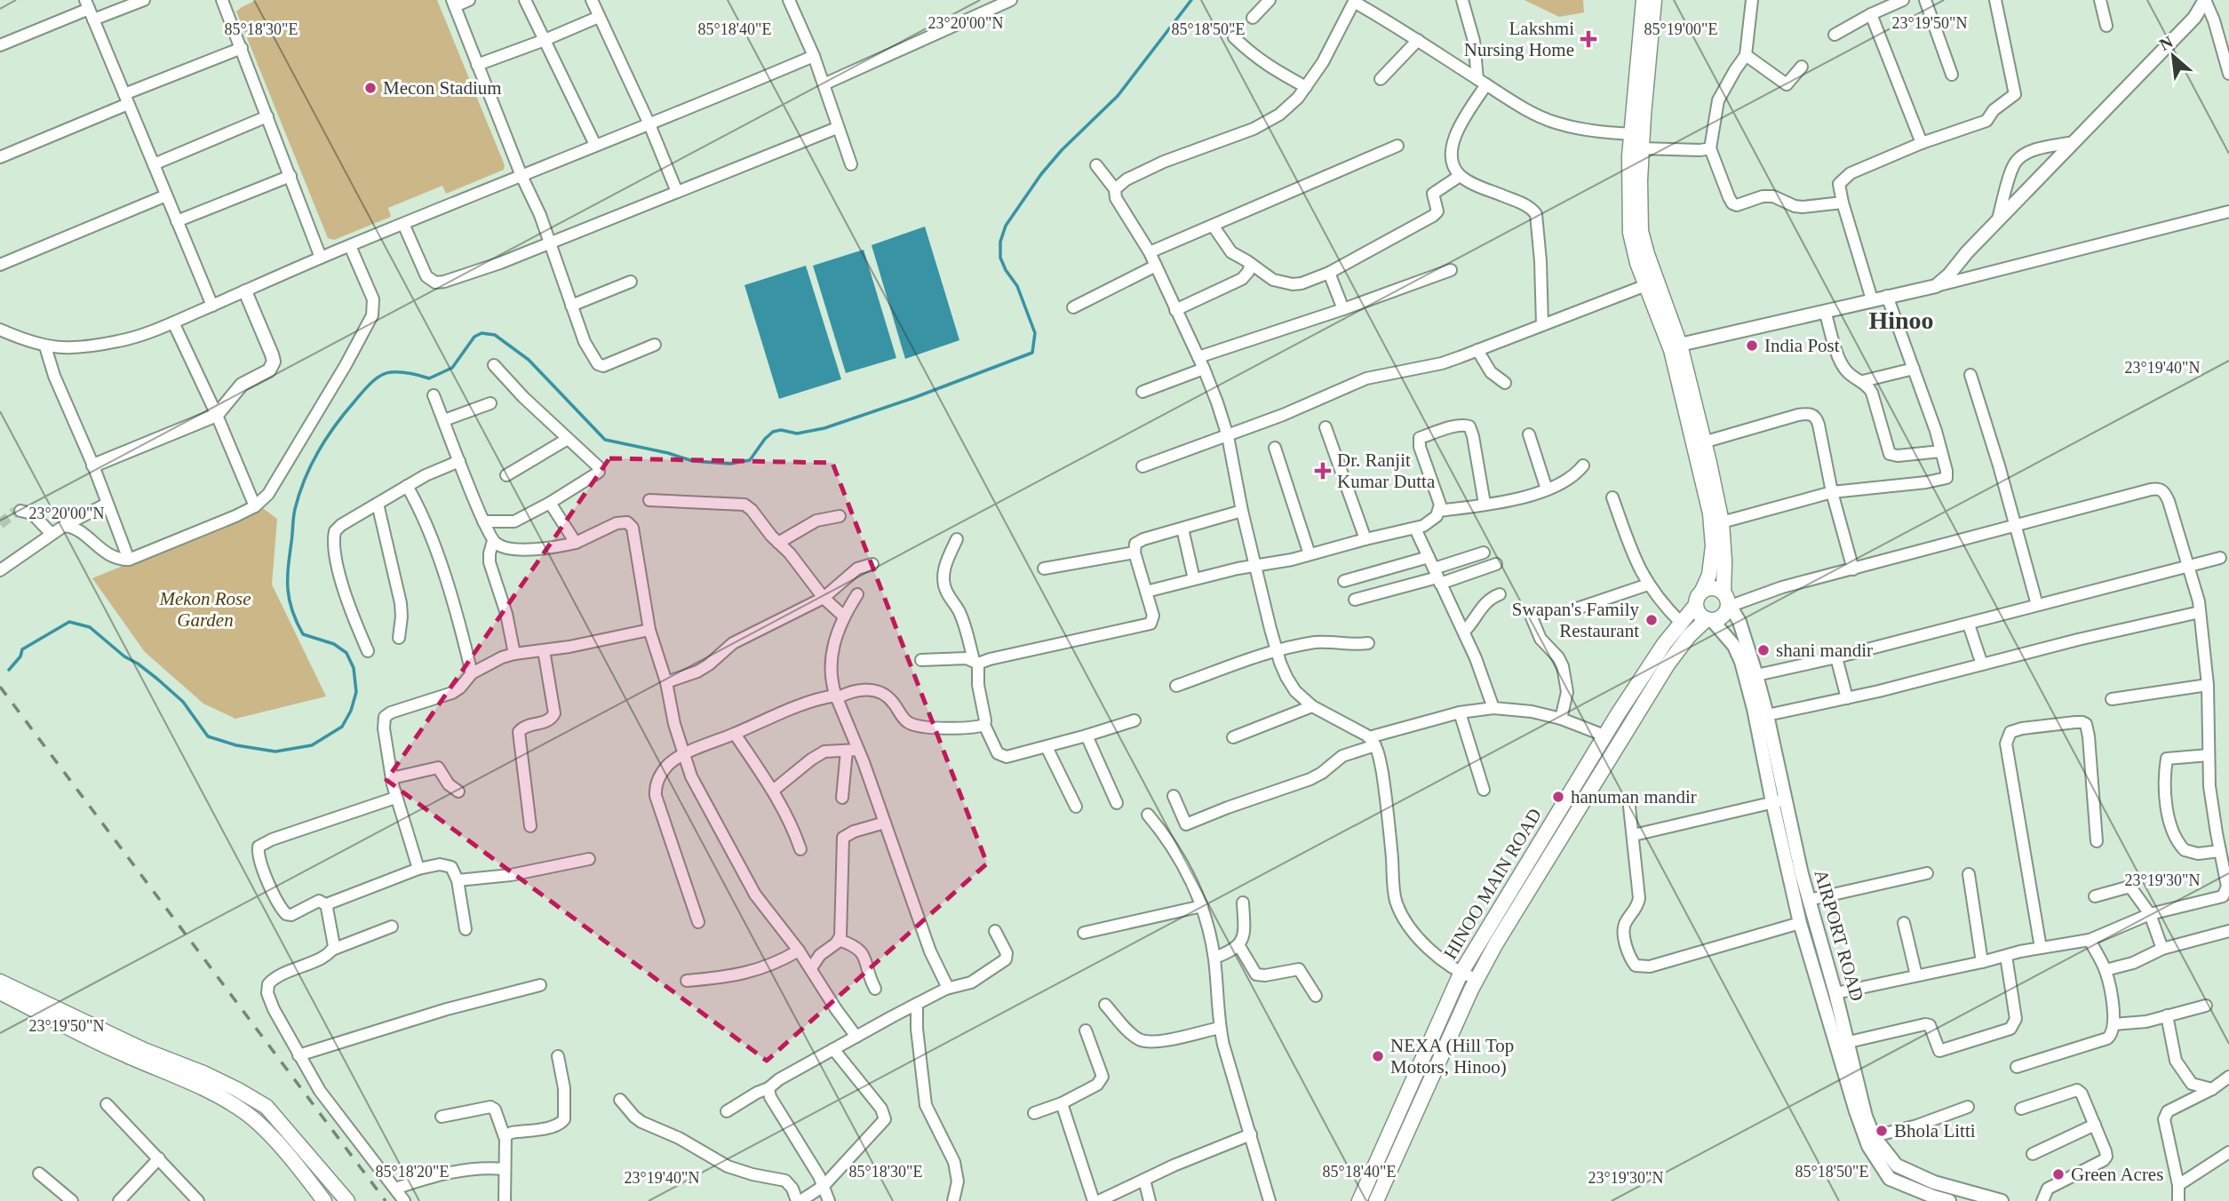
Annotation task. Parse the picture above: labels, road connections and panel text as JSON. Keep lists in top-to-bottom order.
{
  "streets": {
    "main road": ["HINOO MAIN ROAD"],
    "street": ["AIRPORT ROAD"]
  },
  "crossings": [
    ["HINOO MAIN ROAD", "AIRPORT ROAD"]
  ],
  "districts": ["Hinoo"],
  "parks": ["Mekon Rose Garden"],
  "places": {
    "health": ["Lakshmi Nursing Home", "Dr. Ranjit Kumar Dutta"],
    "other": [
      "Mecon Stadium",
      "India Post",
      "Swapan's Family Restaurant",
      "shani mandir",
      "hanuman mandir",
      "NEXA (Hill Top Motors, Hinoo)",
      "Bhola Litti",
      "Green Acres"
    ]
  },
  "north": "top left",
  "coordinates": [
    "23°20'00\"N",
    "23°19'50\"N",
    "85°18'30\"E",
    "85°18'40\"E",
    "85°18'50\"E",
    "85°19'00\"E",
    "23°19'40\"N",
    "23°19'30\"N",
    "85°18'20\"E"
  ]
}
